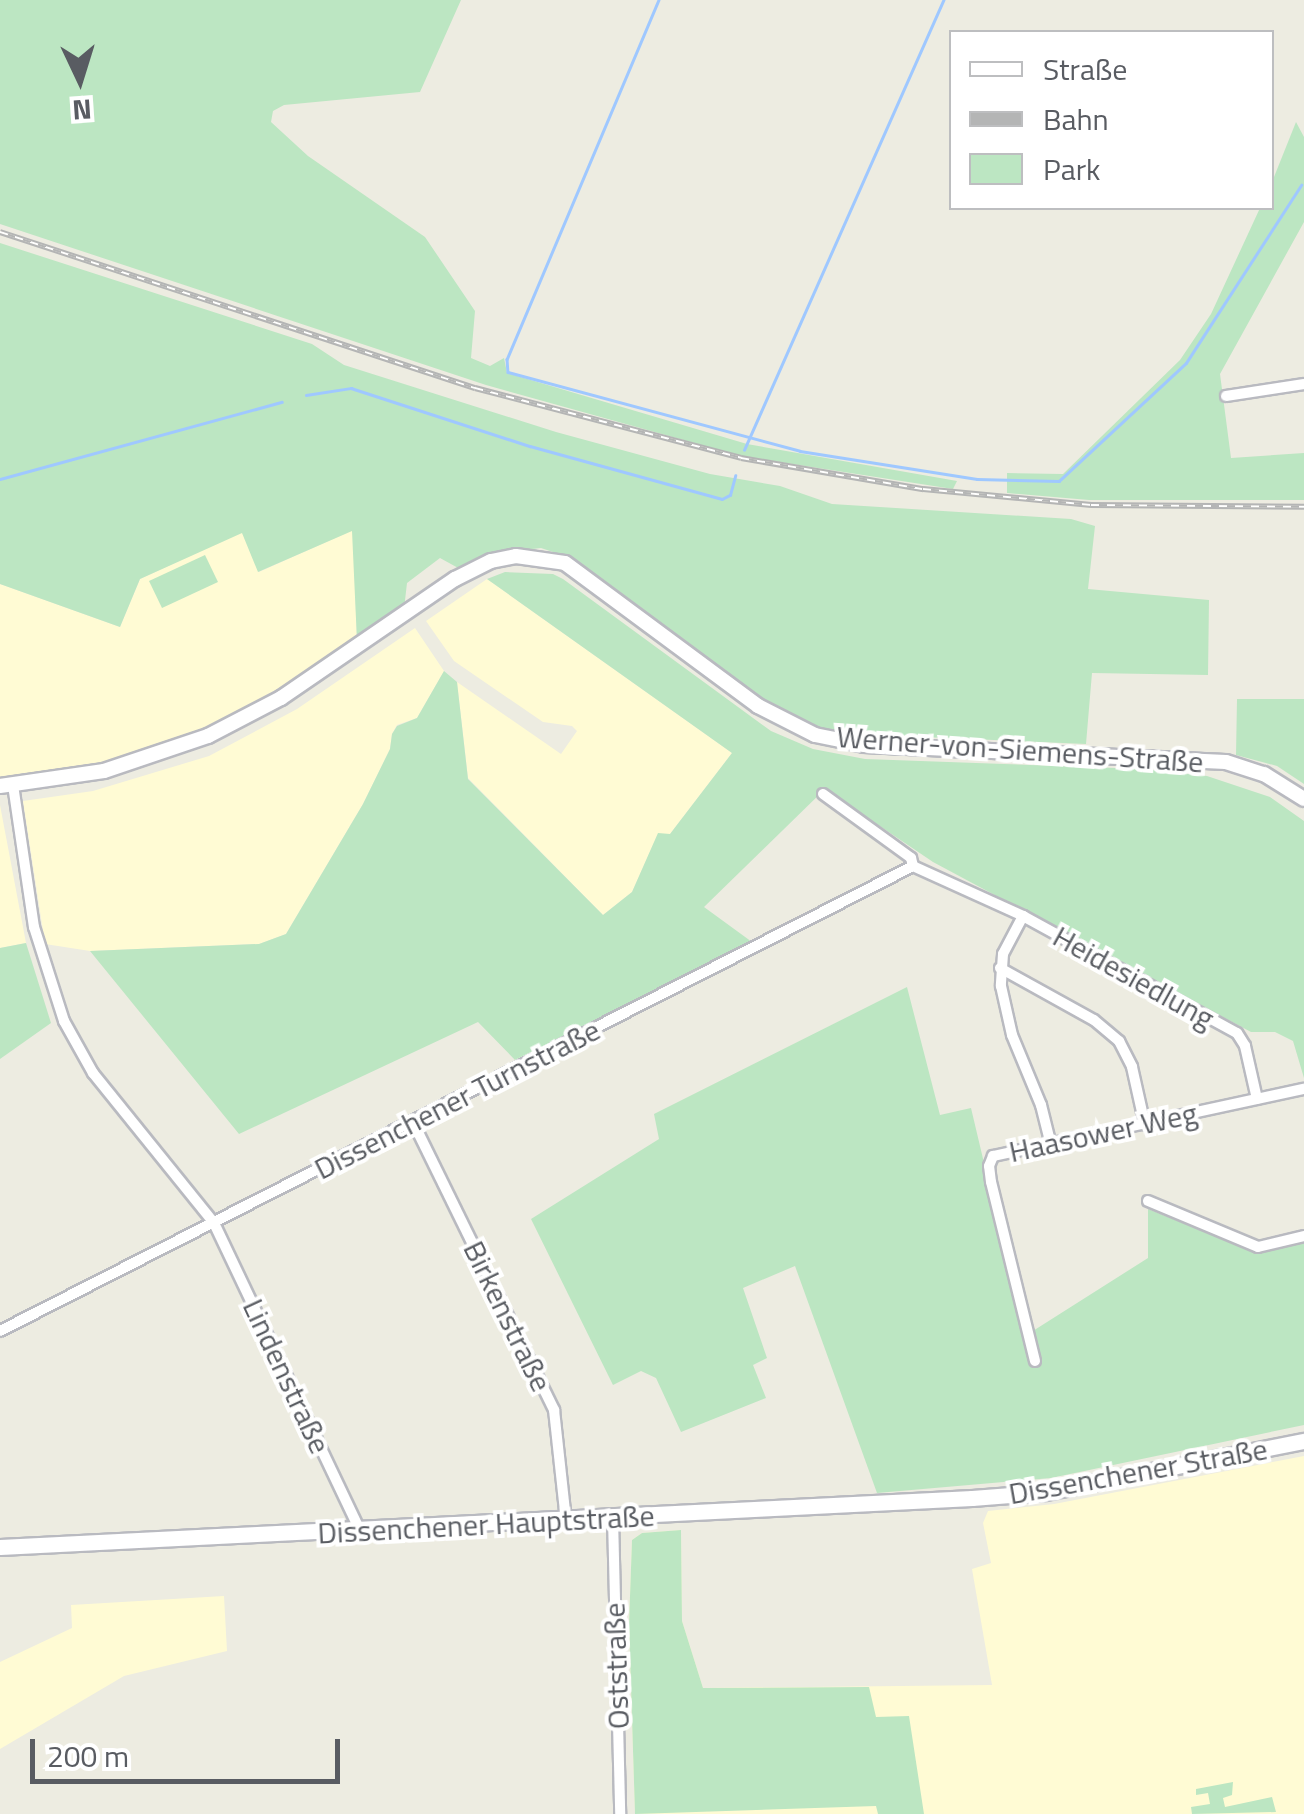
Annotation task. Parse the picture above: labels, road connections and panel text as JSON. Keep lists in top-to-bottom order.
{
  "streets": {
    "main road": ["Dissenchener Straße", "Dissenchener Hauptstraße"],
    "street": [
      "Werner-von-Siemens-Straße",
      "Heidesiedlung",
      "Dissenchener Turnstraße",
      "Haasower Weg",
      "Birkenstraße",
      "Lindenstraße",
      "Oststraße"
    ]
  },
  "crossings": [
    ["Werner-von-Siemens-Straße", "Lindenstraße"],
    ["Heidesiedlung", "Dissenchener Turnstraße"],
    ["Heidesiedlung", "Haasower Weg"],
    ["Dissenchener Turnstraße", "Birkenstraße"],
    ["Dissenchener Turnstraße", "Lindenstraße"],
    ["Birkenstraße", "Dissenchener Hauptstraße"],
    ["Lindenstraße", "Dissenchener Hauptstraße"],
    ["Dissenchener Straße", "Dissenchener Hauptstraße"],
    ["Dissenchener Hauptstraße", "Oststraße"]
  ],
  "legend": ["Straße", "Bahn", "Park"],
  "scale_bar": "200 m",
  "north": "bottom"
}
